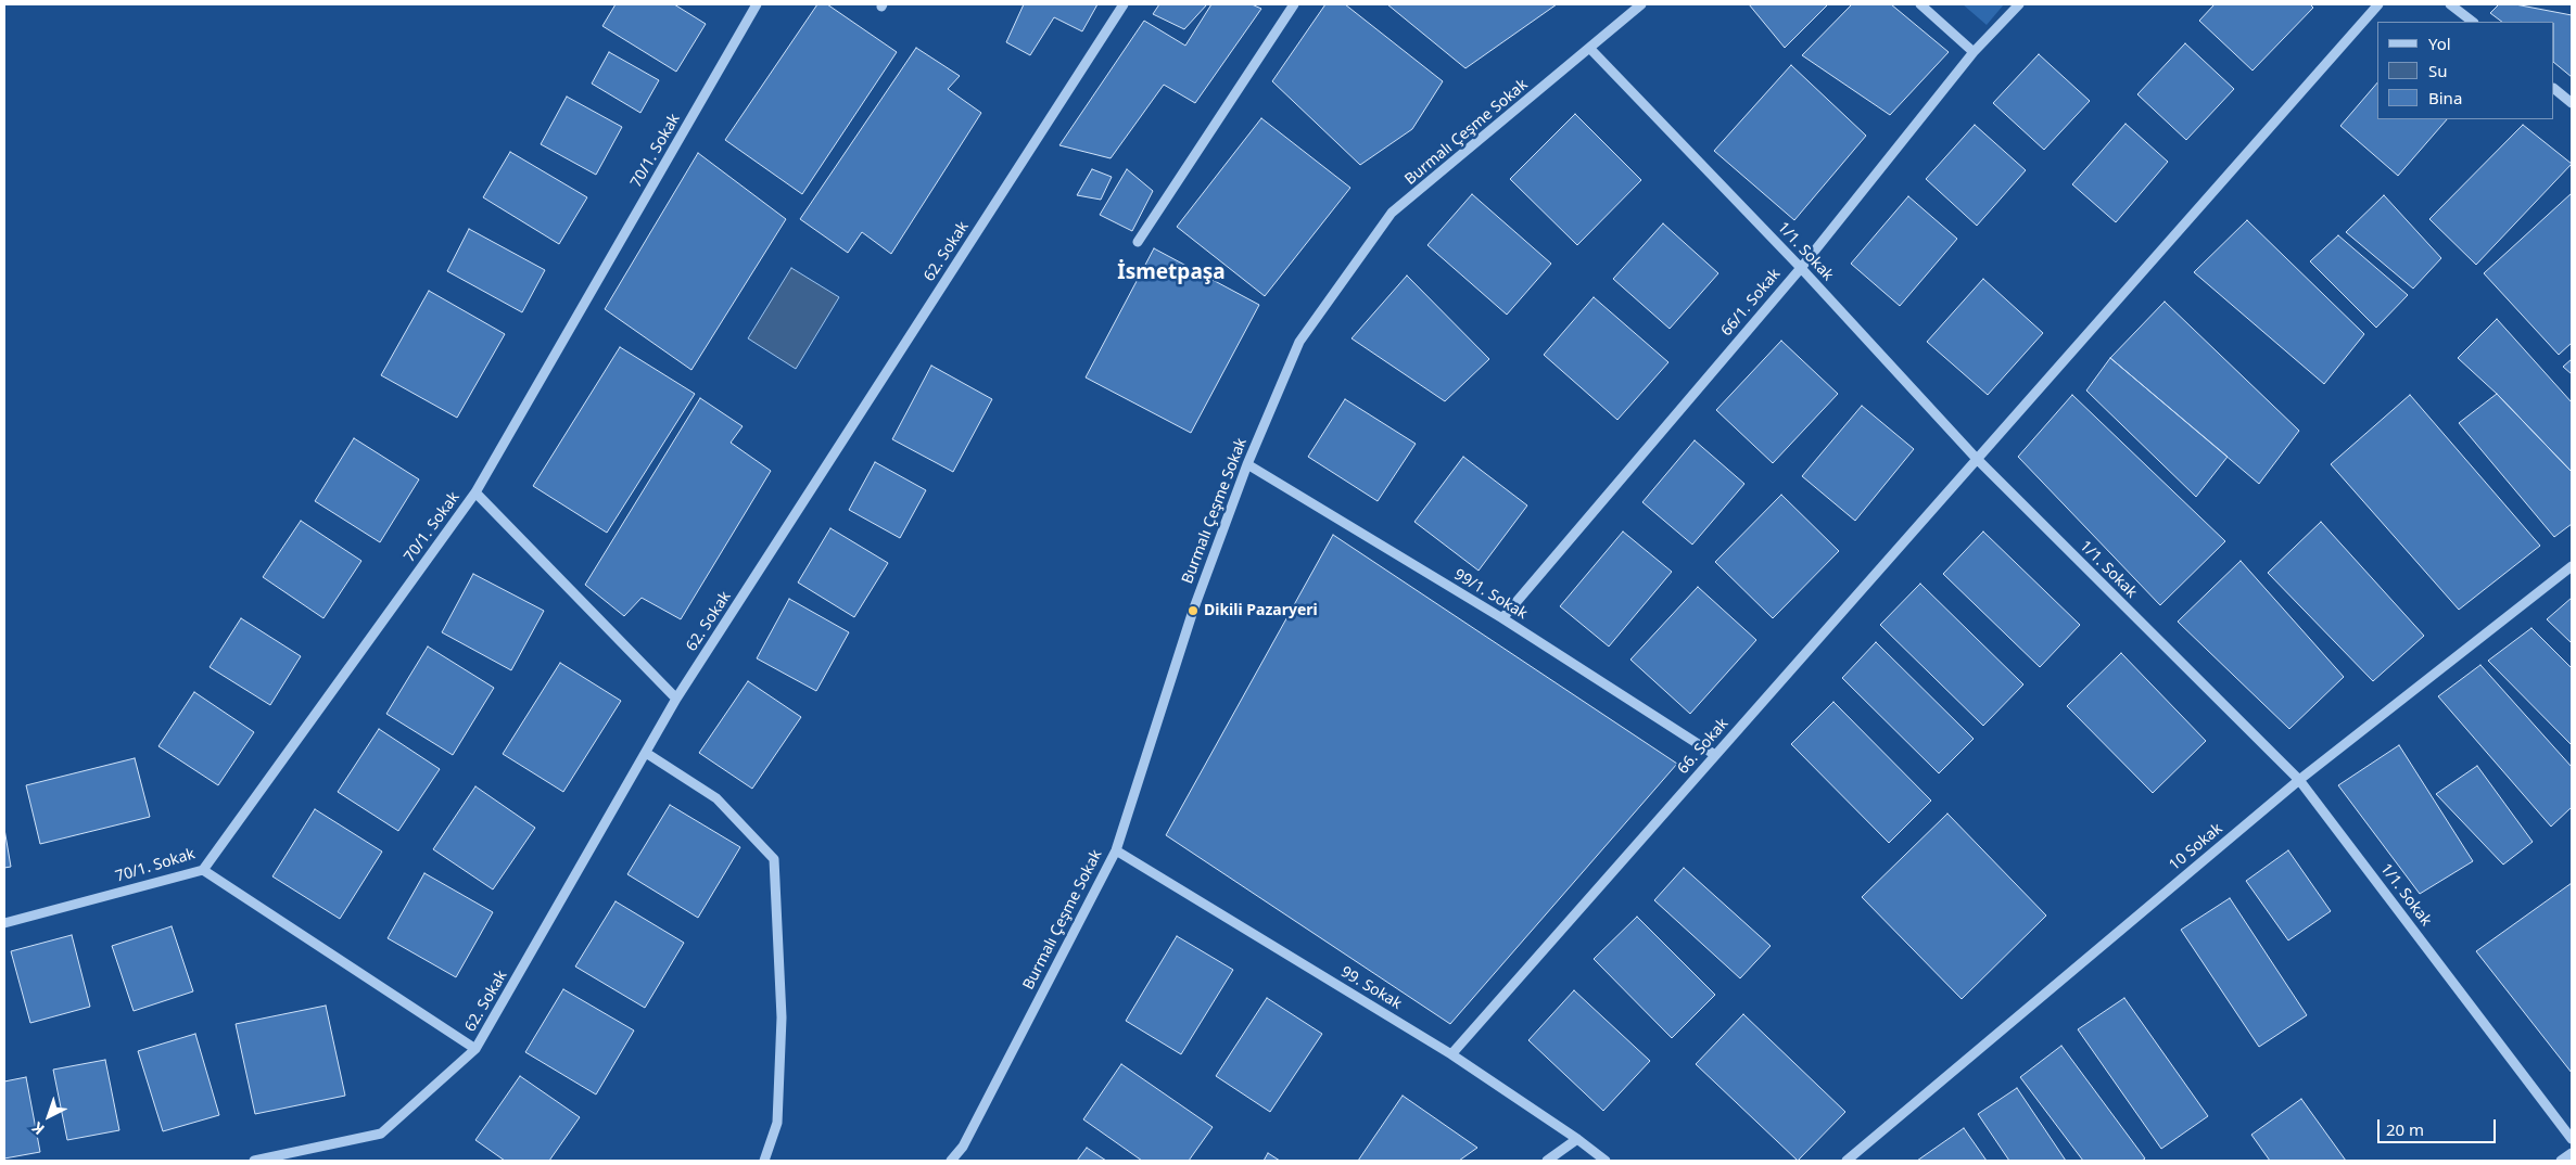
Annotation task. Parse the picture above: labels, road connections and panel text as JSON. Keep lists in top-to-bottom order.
{
  "streets": {
    "street": [
      "Burmalı Çeşme Sokak",
      "70/1. Sokak",
      "62. Sokak",
      "1/1. Sokak",
      "66/1. Sokak",
      "99/1. Sokak",
      "66. Sokak",
      "10 Sokak",
      "99. Sokak"
    ]
  },
  "crossings": [
    ["Burmalı Çeşme Sokak", "1/1. Sokak"],
    ["Burmalı Çeşme Sokak", "99/1. Sokak"],
    ["Burmalı Çeşme Sokak", "99. Sokak"],
    ["1/1. Sokak", "66/1. Sokak"],
    ["1/1. Sokak", "66. Sokak"],
    ["1/1. Sokak", "10 Sokak"],
    ["66/1. Sokak", "99/1. Sokak"],
    ["99/1. Sokak", "66. Sokak"],
    ["66. Sokak", "99. Sokak"]
  ],
  "districts": ["İsmetpaşa"],
  "places": ["Dikili Pazaryeri"],
  "legend": ["Yol", "Su", "Bina"],
  "scale_bar": "20 m",
  "north": "bottom left"
}
